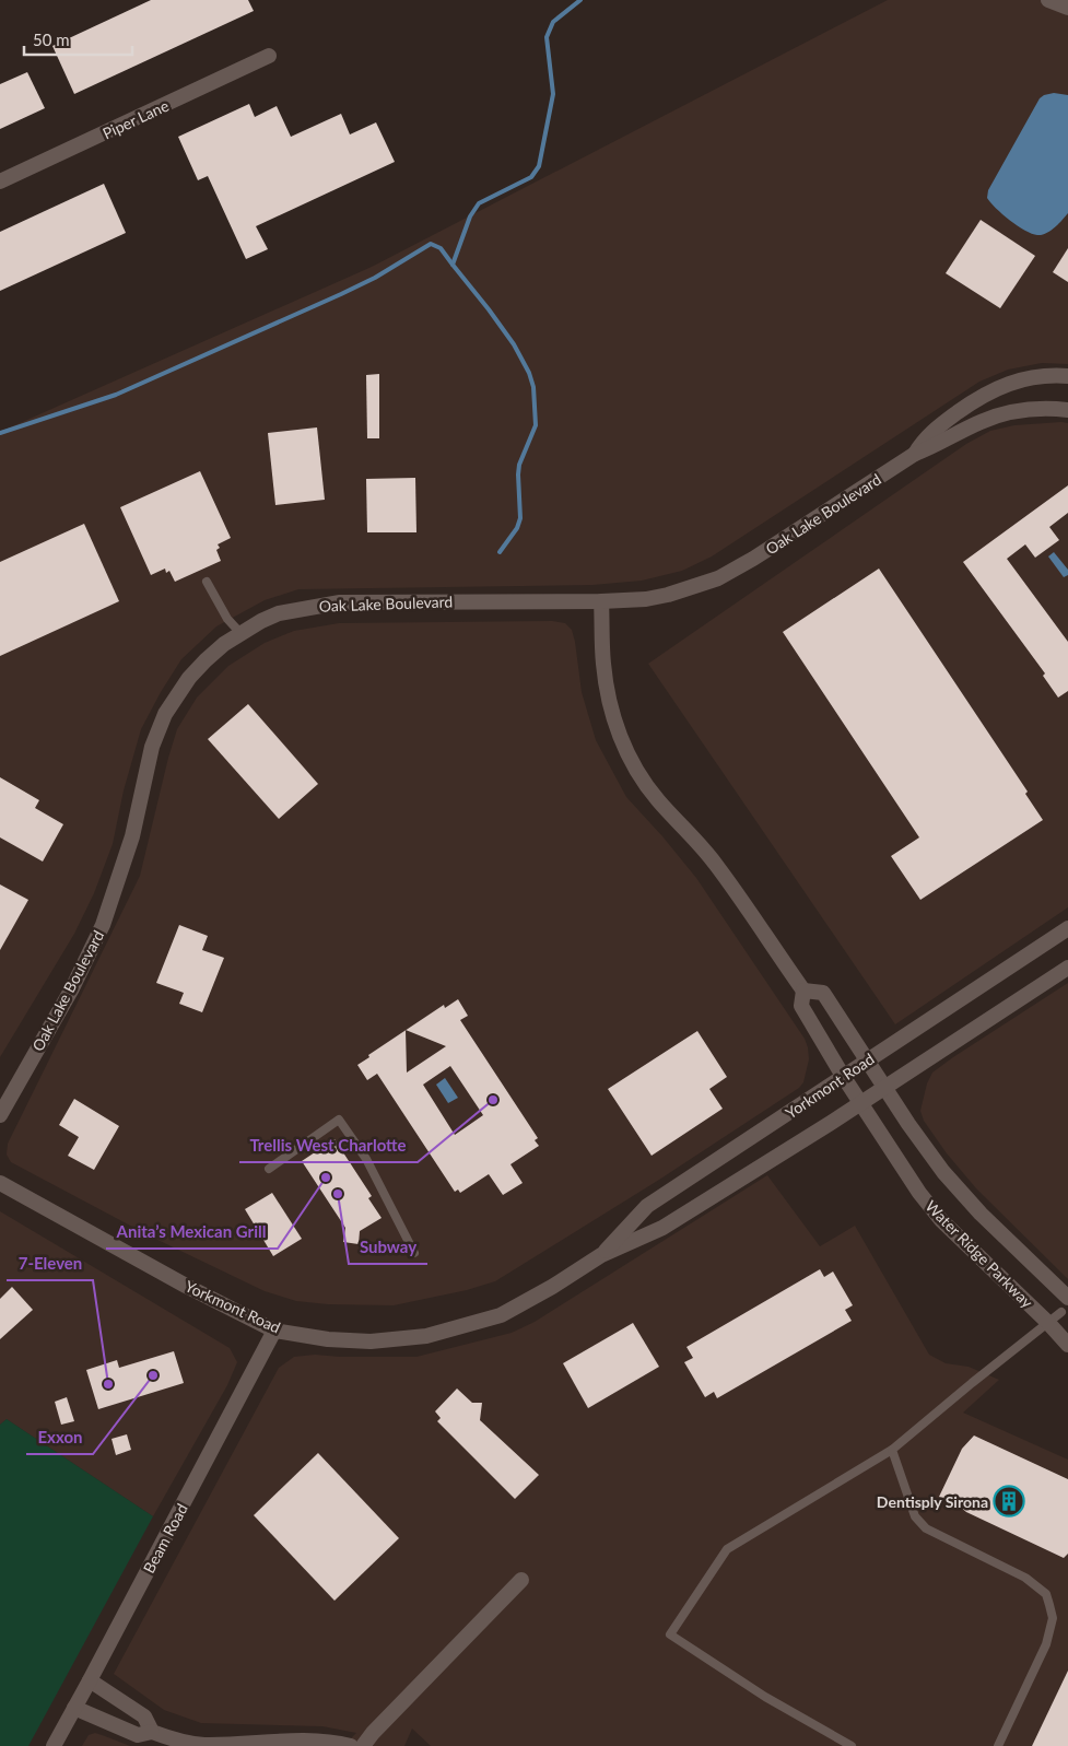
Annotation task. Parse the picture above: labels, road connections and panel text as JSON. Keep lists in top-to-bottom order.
{
  "streets": {
    "street": [
      "Piper Lane",
      "Oak Lake Boulevard",
      "Yorkmont Road",
      "Water Ridge Parkway",
      "Beam Road"
    ]
  },
  "crossings": [
    ["Yorkmont Road", "Water Ridge Parkway"],
    ["Yorkmont Road", "Beam Road"]
  ],
  "places": {
    "other": [
      "Trellis West Charlotte",
      "Anita’s Mexican Grill",
      "Subway",
      "Exxon",
      "7-Eleven"
    ],
    "building": ["Dentisply Sirona"]
  },
  "scale_bar": "50 m"
}
